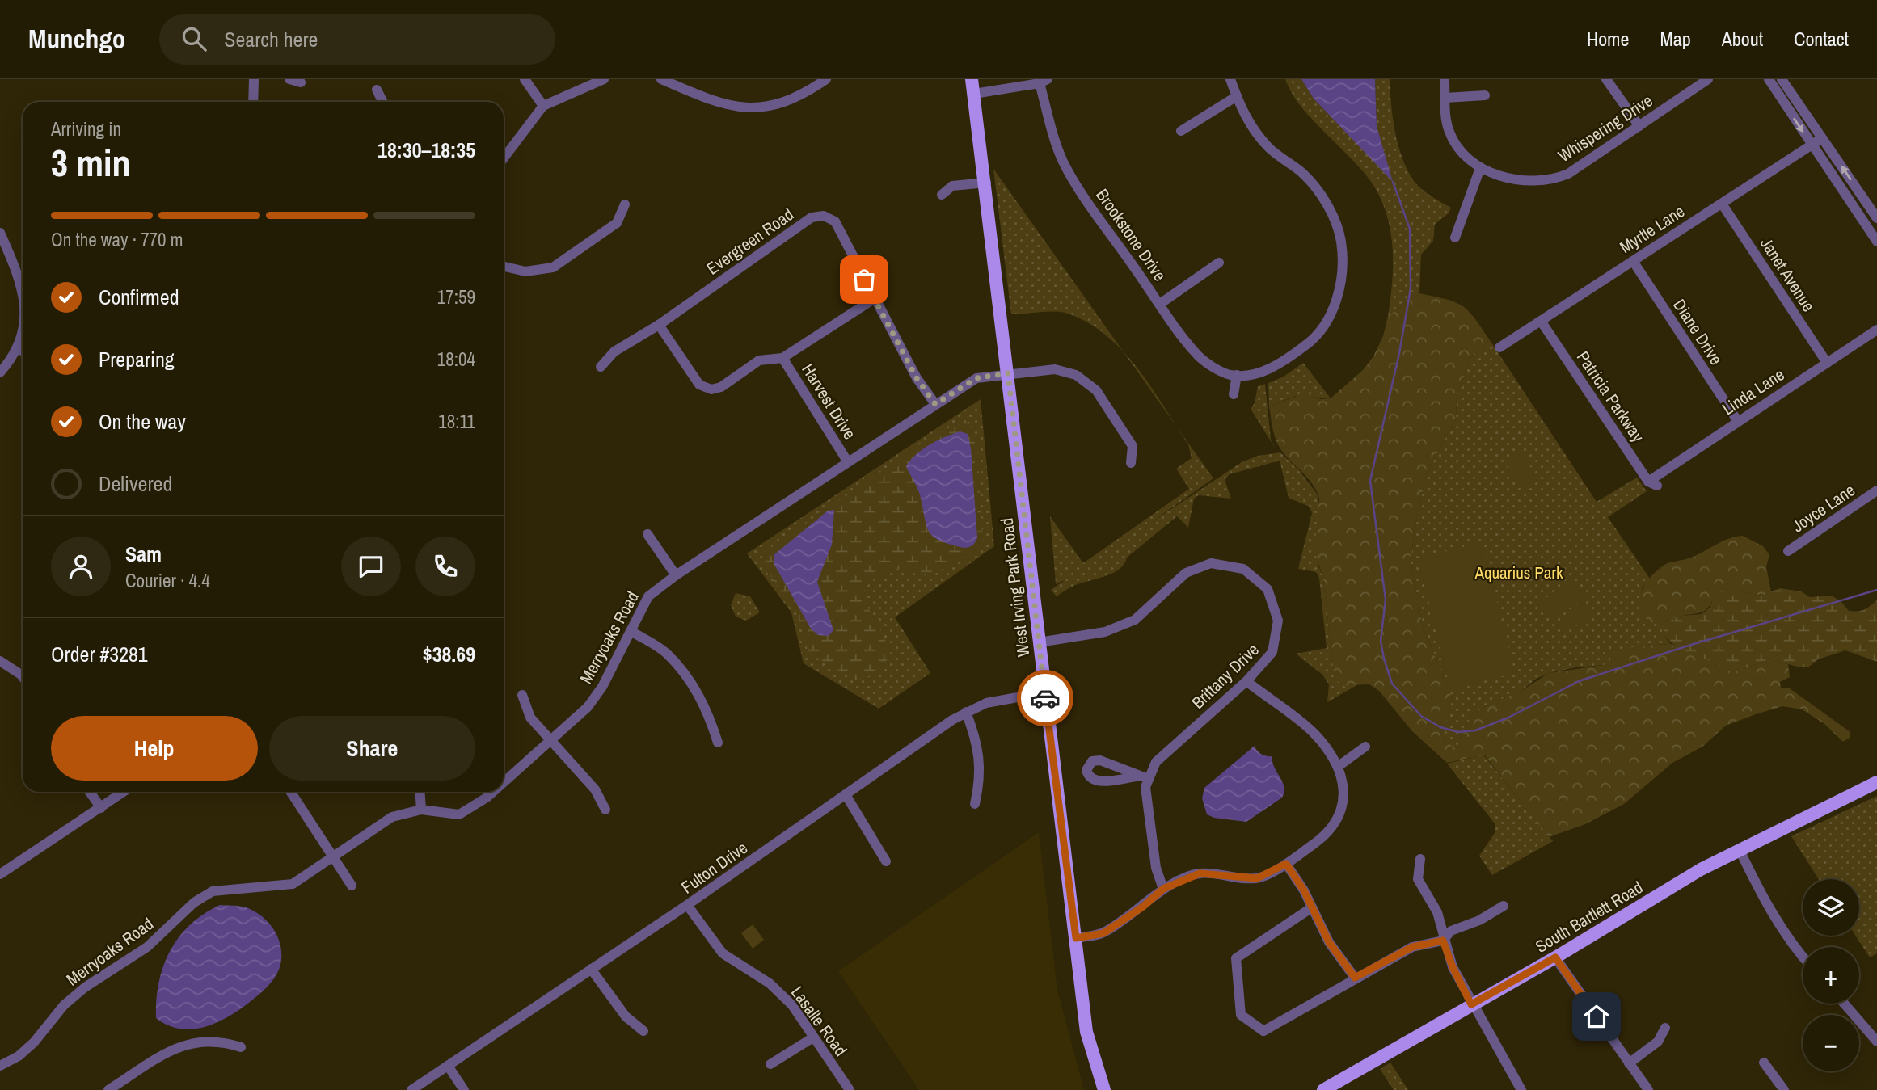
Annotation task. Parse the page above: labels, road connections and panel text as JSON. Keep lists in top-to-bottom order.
{
  "streets": {
    "main road": ["West Irving Park Road", "South Bartlett Road"],
    "street": [
      "Whispering Drive",
      "Myrtle Lane",
      "Brookstone Drive",
      "Evergreen Road",
      "Janet Avenue",
      "Diane Drive",
      "Linda Lane",
      "Patricia Parkway",
      "Harvest Drive",
      "Joyce Lane",
      "Merryoaks Road",
      "Brittany Drive",
      "Fulton Drive",
      "Lasalle Road"
    ]
  },
  "crossings": [
    ["Myrtle Lane", "Janet Avenue"],
    ["Myrtle Lane", "Diane Drive"],
    ["Myrtle Lane", "Patricia Parkway"],
    ["Evergreen Road", "Merryoaks Road"],
    ["Janet Avenue", "Linda Lane"],
    ["Diane Drive", "Linda Lane"],
    ["Linda Lane", "Patricia Parkway"],
    ["Harvest Drive", "Merryoaks Road"],
    ["West Irving Park Road", "Merryoaks Road"],
    ["West Irving Park Road", "Brittany Drive"],
    ["West Irving Park Road", "Fulton Drive"],
    ["Fulton Drive", "Lasalle Road"]
  ],
  "parks": ["Aquarius Park"],
  "page": {
    "header": "Munchgo",
    "search": "Search here",
    "nav": [
      "Home",
      "Map",
      "About",
      "Contact"
    ],
    "heading": ["3 min", "Arriving in", "18:30–18:35"],
    "panel": [
      "Sam",
      "Courier · 4.4",
      "Order #3281",
      "$38.69"
    ],
    "bar": "On the way · 770 m",
    "list": [
      ["Confirmed", "17:59"],
      ["Preparing", "18:04"],
      ["On the way", "18:11"],
      "Delivered"
    ],
    "buttons": ["Help", "Share"],
    "map_buttons": ["+", "−"]
  }
}
